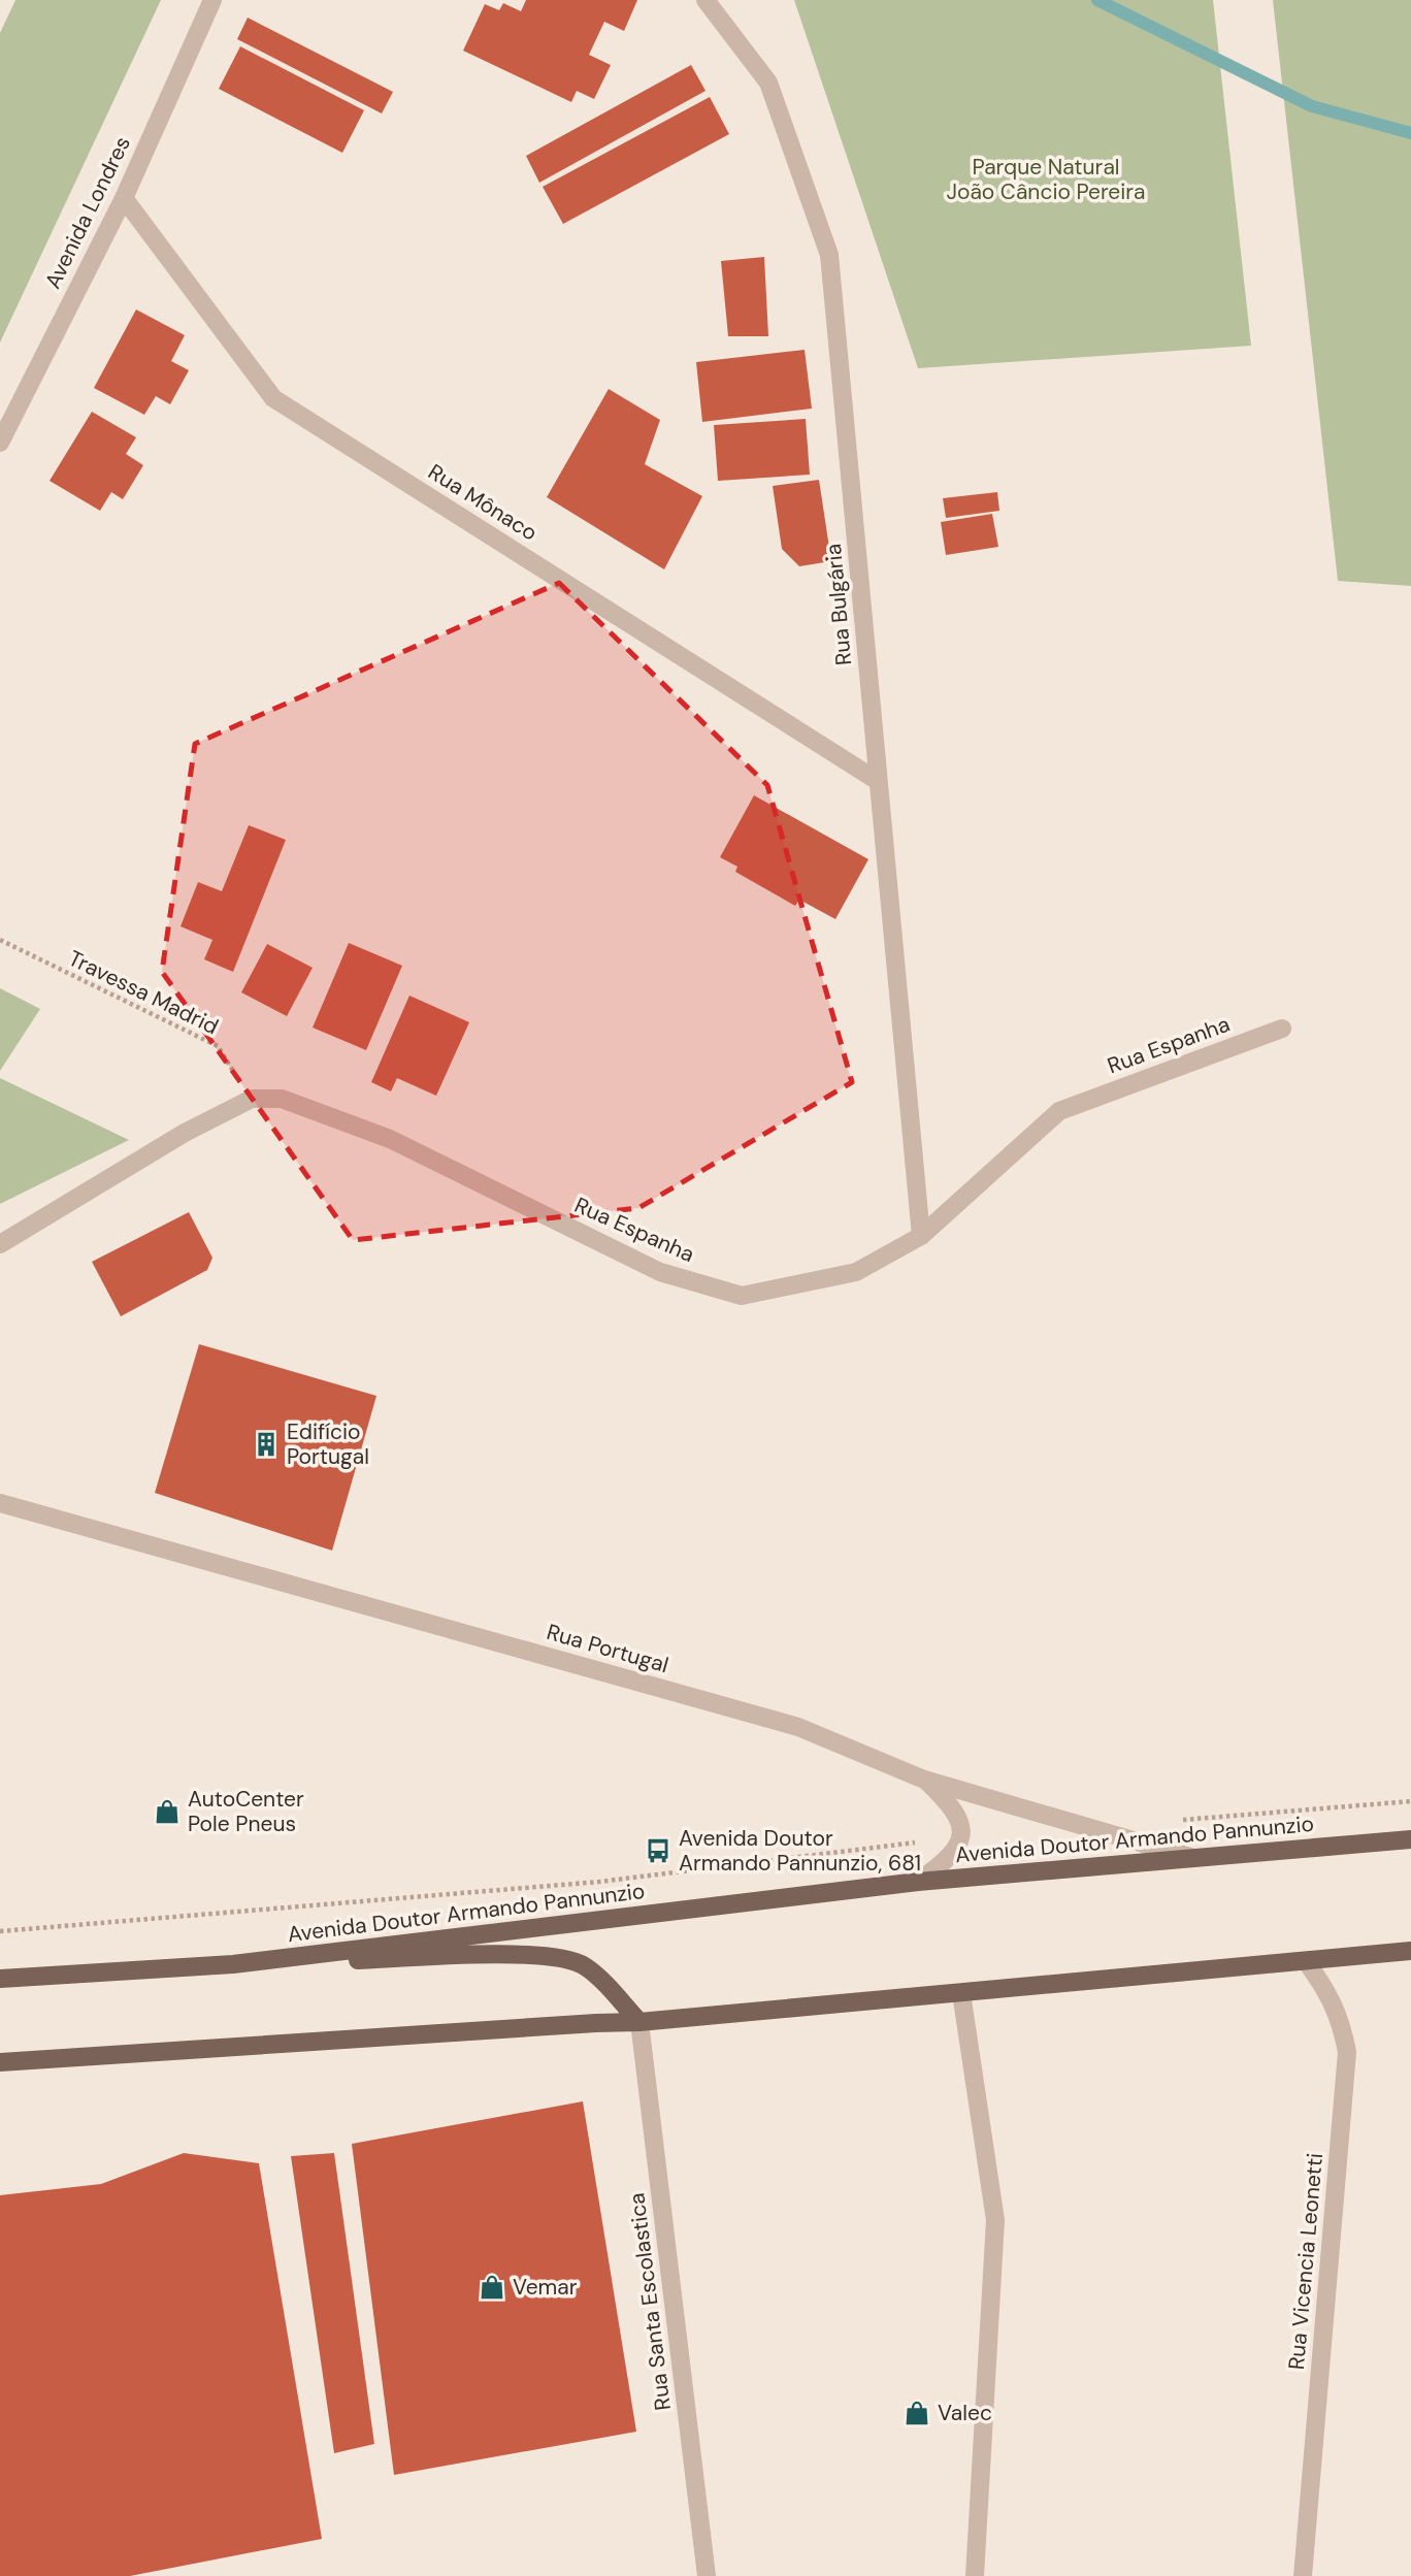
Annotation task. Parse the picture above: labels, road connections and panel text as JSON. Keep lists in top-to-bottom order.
{
  "streets": {
    "main road": ["Avenida Doutor Armando Pannunzio"],
    "street": [
      "Avenida Londres",
      "Rua Mônaco",
      "Rua Bulgária",
      "Rua Espanha",
      "Rua Portugal",
      "Rua Vicencia Leonetti",
      "Rua Santa Escolastica"
    ],
    "path": ["Travessa Madrid"]
  },
  "crossings": [
    ["Avenida Londres", "Rua Mônaco"],
    ["Rua Mônaco", "Rua Bulgária"],
    ["Rua Bulgária", "Rua Espanha"],
    ["Travessa Madrid", "Rua Espanha"],
    ["Rua Portugal", "Avenida Doutor Armando Pannunzio"]
  ],
  "parks": ["Parque Natural João Câncio Pereira"],
  "places": {
    "building": ["Edifício Portugal"],
    "shop": ["AutoCenter Pole Pneus", "Vemar", "Valec"],
    "bus stop": ["Avenida Doutor Armando Pannunzio, 681"]
  }
}
